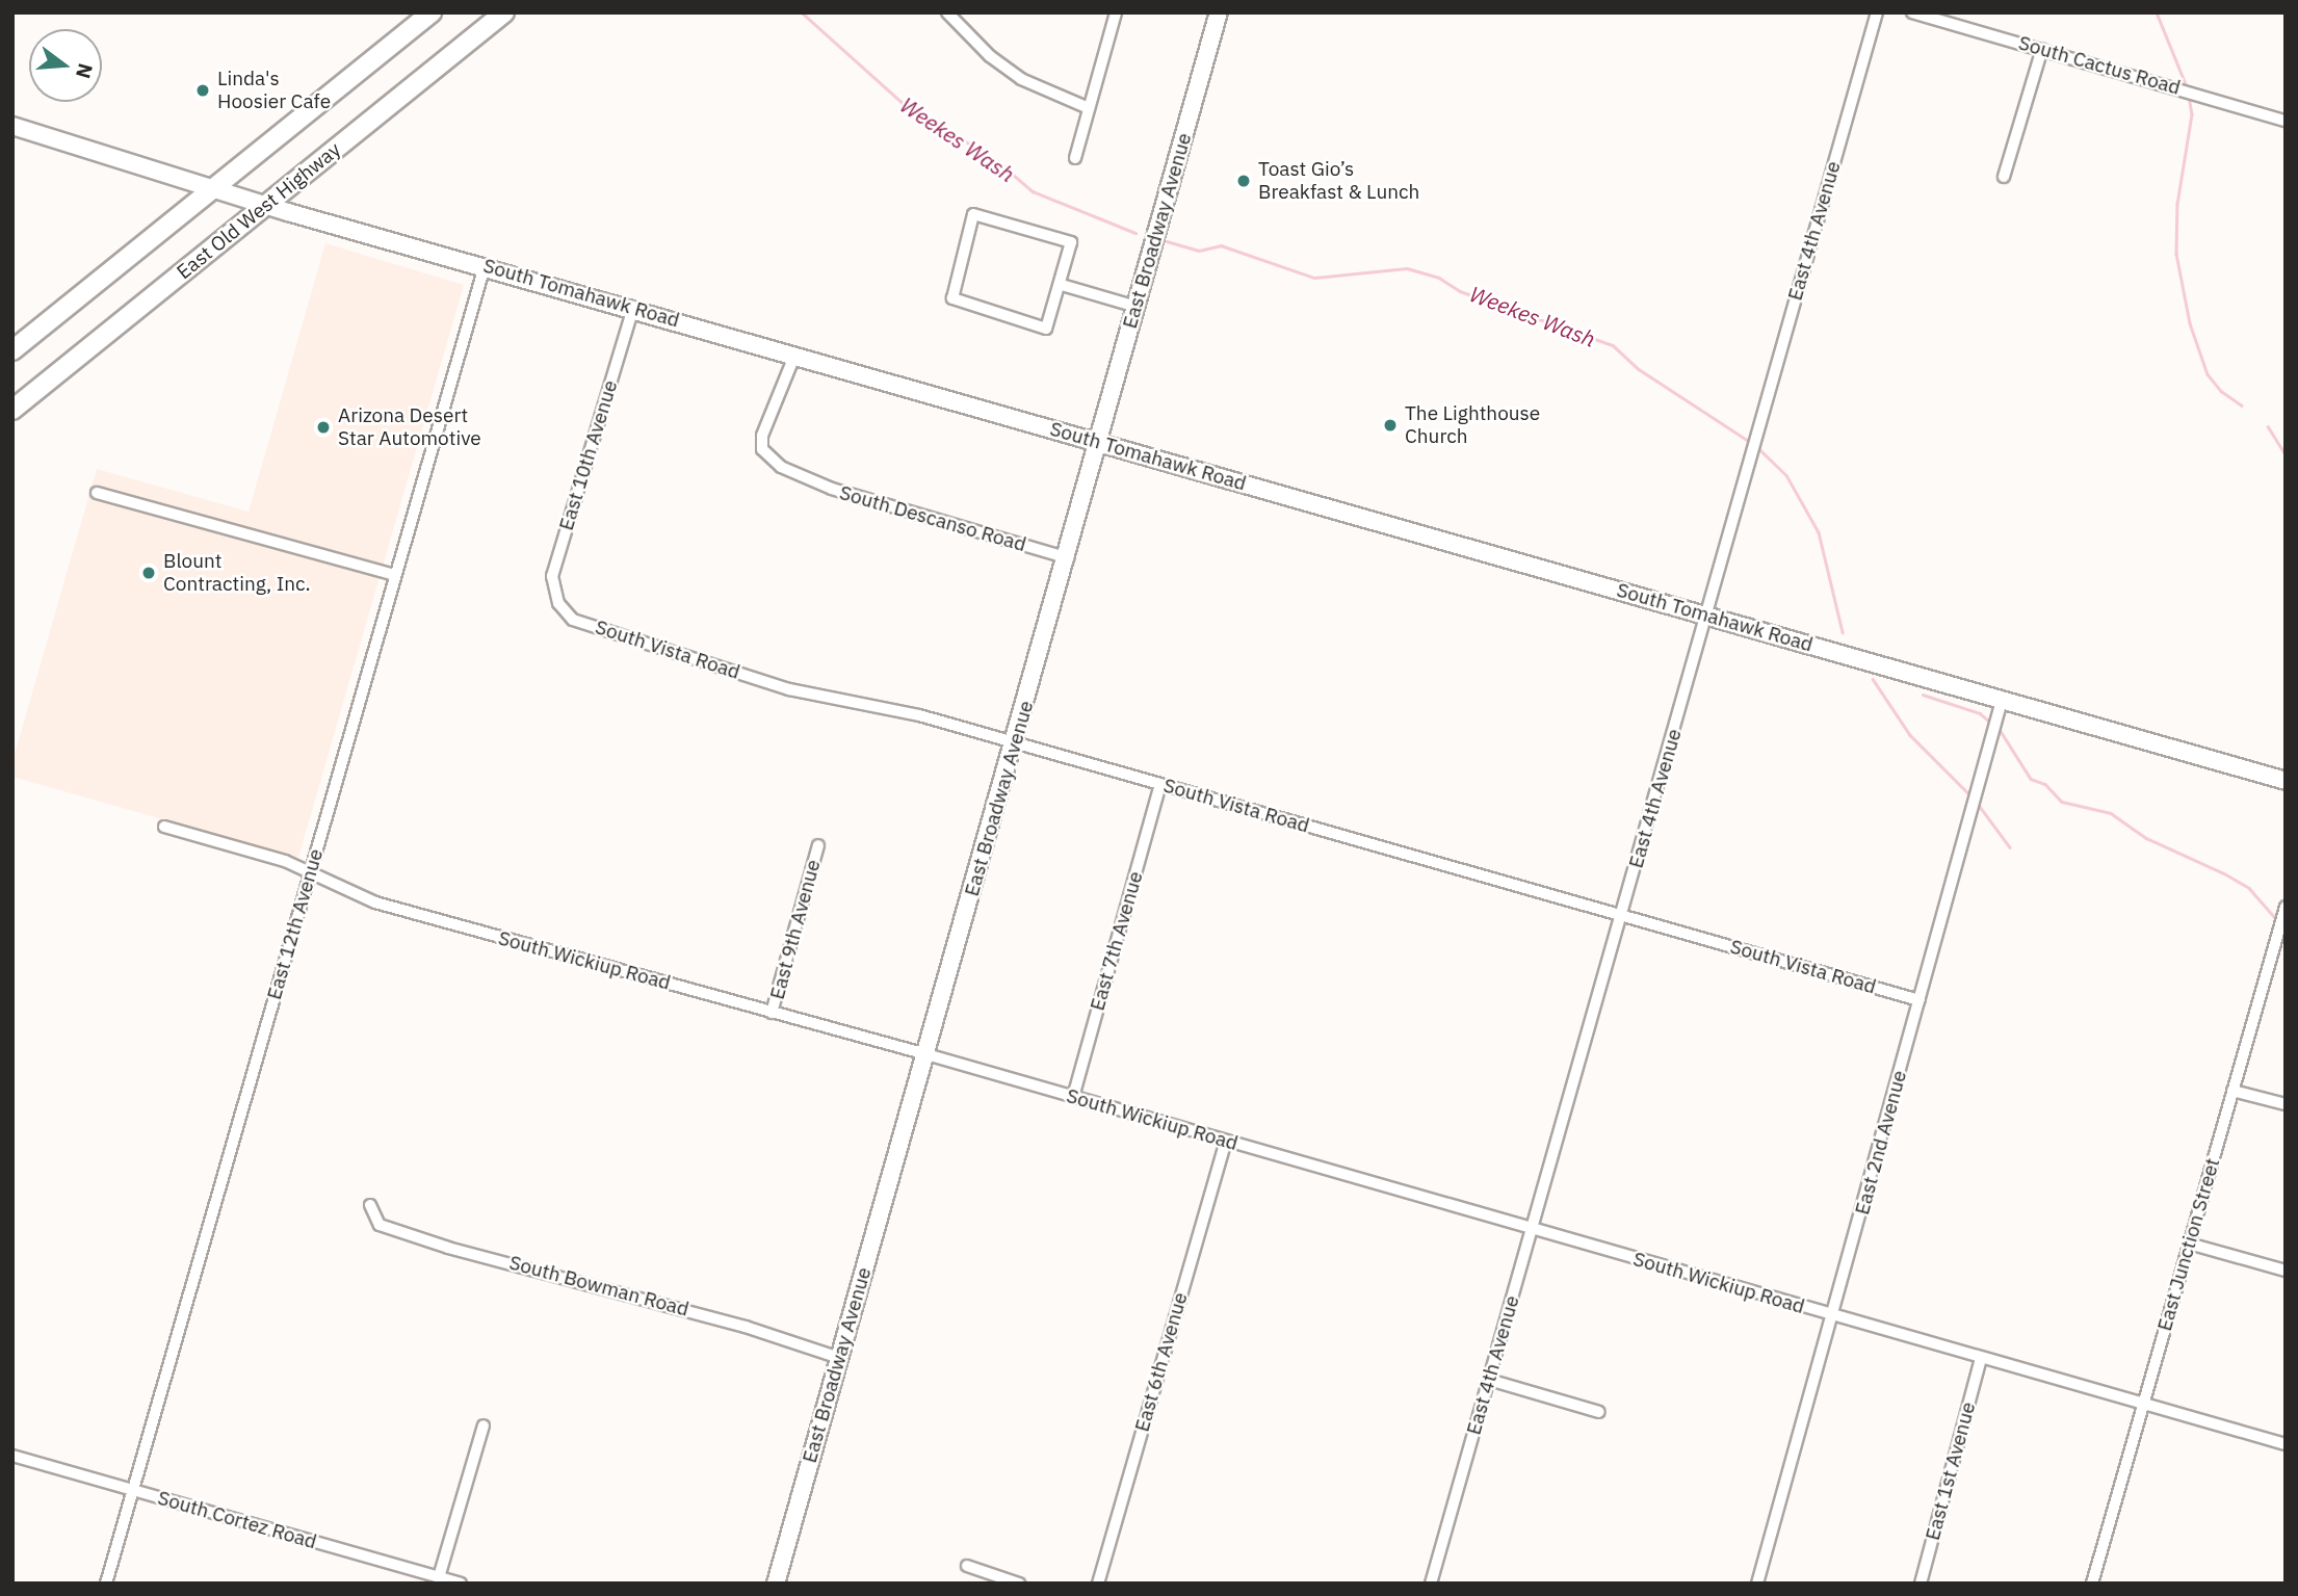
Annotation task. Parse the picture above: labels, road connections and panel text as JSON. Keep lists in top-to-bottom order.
{
  "streets": {
    "main road": ["East Old West Highway", "East Broadway Avenue", "South Tomahawk Road"],
    "street": [
      "South Cactus Road",
      "East 4th Avenue",
      "East 10th Avenue",
      "South Descanso Road",
      "South Vista Road",
      "East 12th Avenue",
      "East 9th Avenue",
      "East 7th Avenue",
      "South Wickiup Road",
      "East 2nd Avenue",
      "East Junction Street",
      "South Bowman Road",
      "East 6th Avenue",
      "East 1st Avenue",
      "South Cortez Road"
    ]
  },
  "crossings": [
    ["East Old West Highway", "South Tomahawk Road"],
    ["East Broadway Avenue", "South Tomahawk Road"],
    ["East Broadway Avenue", "South Descanso Road"],
    ["East Broadway Avenue", "South Vista Road"],
    ["East Broadway Avenue", "South Wickiup Road"],
    ["East Broadway Avenue", "South Bowman Road"],
    ["East 4th Avenue", "South Tomahawk Road"],
    ["East 4th Avenue", "South Vista Road"],
    ["East 4th Avenue", "South Wickiup Road"],
    ["South Tomahawk Road", "East 10th Avenue"],
    ["South Tomahawk Road", "South Descanso Road"],
    ["South Tomahawk Road", "East 12th Avenue"],
    ["South Tomahawk Road", "East 2nd Avenue"],
    ["East 10th Avenue", "South Vista Road"],
    ["South Vista Road", "East 7th Avenue"],
    ["South Vista Road", "East 2nd Avenue"],
    ["East 12th Avenue", "South Wickiup Road"],
    ["East 12th Avenue", "South Cortez Road"],
    ["East 9th Avenue", "South Wickiup Road"],
    ["East 7th Avenue", "South Wickiup Road"],
    ["South Wickiup Road", "East 2nd Avenue"],
    ["South Wickiup Road", "East Junction Street"],
    ["South Wickiup Road", "East 6th Avenue"],
    ["South Wickiup Road", "East 1st Avenue"]
  ],
  "water": ["Weekes Wash"],
  "places": [
    "Linda's Hoosier Cafe",
    "Toast Gio’s Breakfast & Lunch",
    "The Lighthouse Church",
    "Arizona Desert Star Automotive",
    "Blount Contracting, Inc."
  ],
  "north": "right"
}
